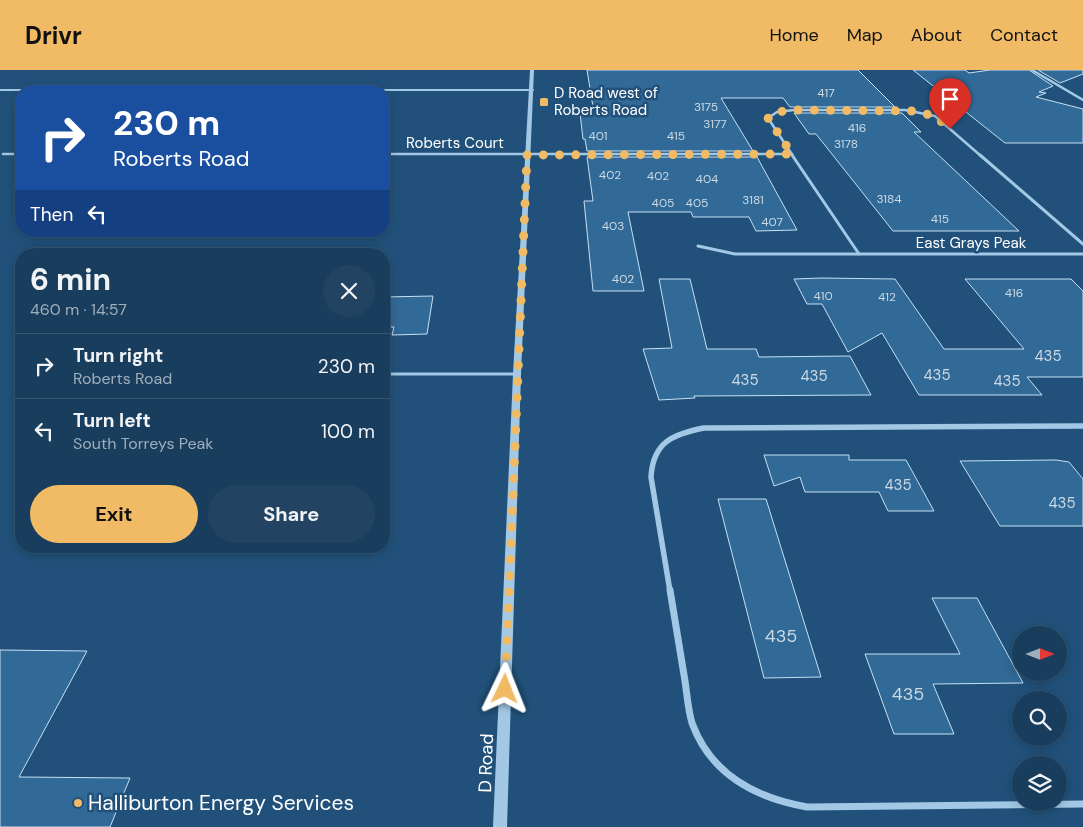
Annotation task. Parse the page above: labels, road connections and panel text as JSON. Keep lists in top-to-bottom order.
{
  "streets": {
    "street": ["Roberts Court", "East Grays Peak", "D Road"]
  },
  "crossings": [
    ["Roberts Court", "D Road"]
  ],
  "places": {
    "transit": ["D Road west of Roberts Road"],
    "other": ["Halliburton Energy Services"]
  },
  "house_numbers": [
    "417",
    "3175",
    "3177",
    "416",
    "401",
    "415",
    "3178",
    "402",
    "402",
    "404",
    "3184",
    "3181",
    "405",
    "405",
    "415",
    "407",
    "403",
    "402",
    "416",
    "410",
    "412",
    "435",
    "435",
    "435",
    "435",
    "435",
    "435",
    "435",
    "435",
    "435"
  ],
  "north": "right",
  "page": {
    "header": "Drivr",
    "nav": [
      "Home",
      "Map",
      "About",
      "Contact"
    ],
    "turn": ["230 m", "Roberts Road"],
    "then": "Then",
    "heading": ["6 min", "460 m · 14:57"],
    "list": [
      {
        "name": "Turn right",
        "note": "Roberts Road",
        "value": "230 m"
      },
      {
        "name": "Turn left",
        "note": "South Torreys Peak",
        "value": "100 m"
      }
    ],
    "buttons": ["Exit", "Share"]
  }
}
